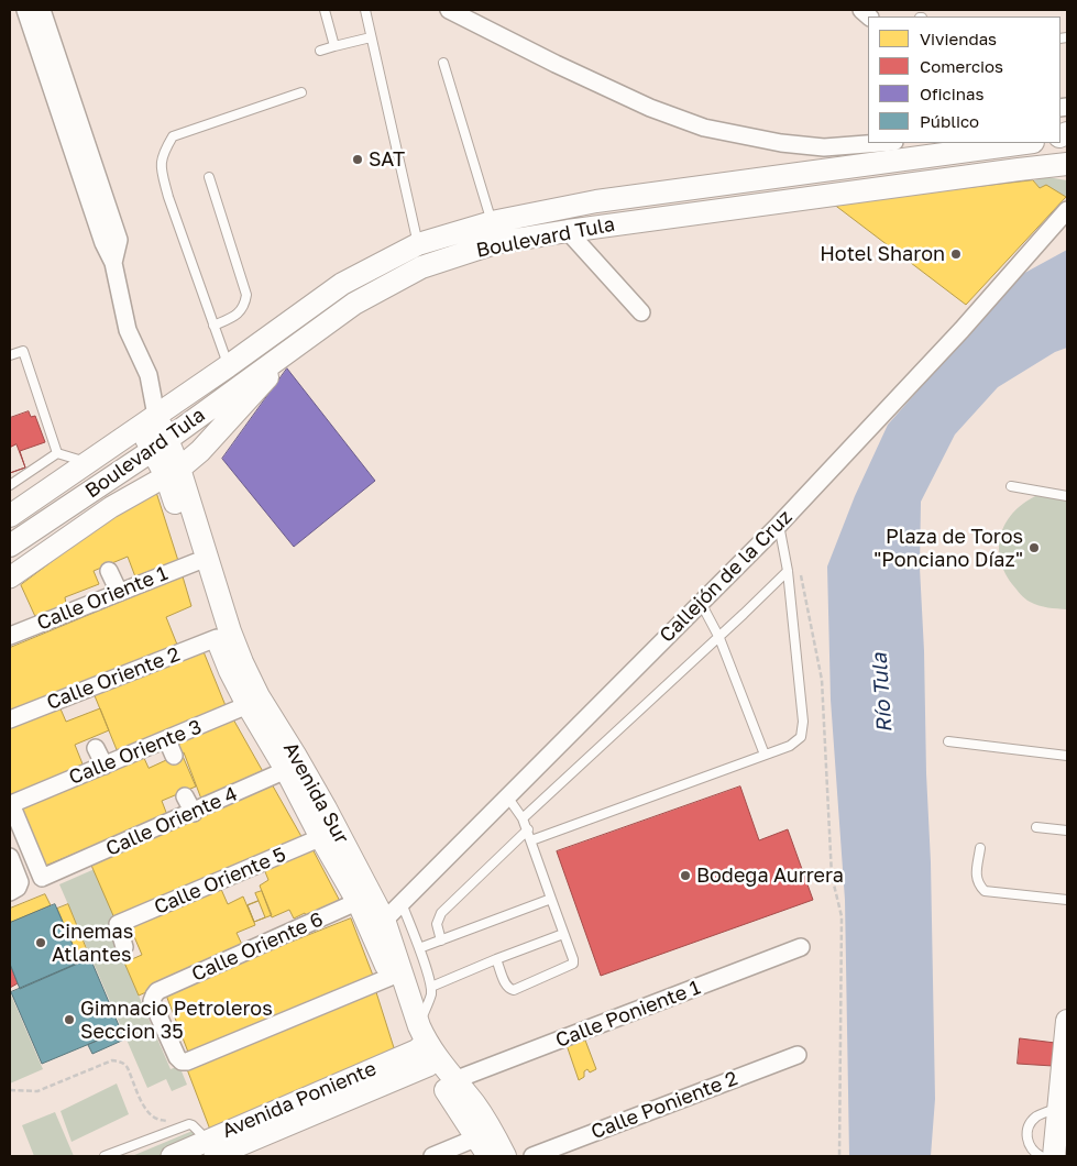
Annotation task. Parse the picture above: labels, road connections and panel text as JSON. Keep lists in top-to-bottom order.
{
  "streets": {
    "main road": ["Boulevard Tula", "Avenida Sur"],
    "street": [
      "Callejón de la Cruz",
      "Calle Oriente 1",
      "Calle Oriente 2",
      "Calle Oriente 3",
      "Calle Oriente 4",
      "Calle Oriente 5",
      "Calle Oriente 6",
      "Calle Poniente 1",
      "Avenida Poniente",
      "Calle Poniente 2"
    ]
  },
  "crossings": [
    ["Boulevard Tula", "Avenida Sur"],
    ["Callejón de la Cruz", "Avenida Sur"],
    ["Calle Oriente 1", "Avenida Sur"],
    ["Calle Oriente 2", "Avenida Sur"],
    ["Calle Oriente 3", "Avenida Sur"],
    ["Calle Oriente 3", "Calle Oriente 4"],
    ["Avenida Sur", "Calle Oriente 4"],
    ["Avenida Sur", "Calle Oriente 5"],
    ["Avenida Sur", "Calle Oriente 6"],
    ["Avenida Sur", "Calle Poniente 1"],
    ["Avenida Sur", "Avenida Poniente"]
  ],
  "water": ["Río Tula"],
  "places": [
    "SAT",
    "Hotel Sharon",
    "Plaza de Toros \"Ponciano Díaz\"",
    "Bodega Aurrera",
    "Cinemas Atlantes",
    "Gimnacio Petroleros Seccion 35"
  ],
  "legend": [
    "Viviendas",
    "Comercios",
    "Oficinas",
    "Público"
  ]
}
